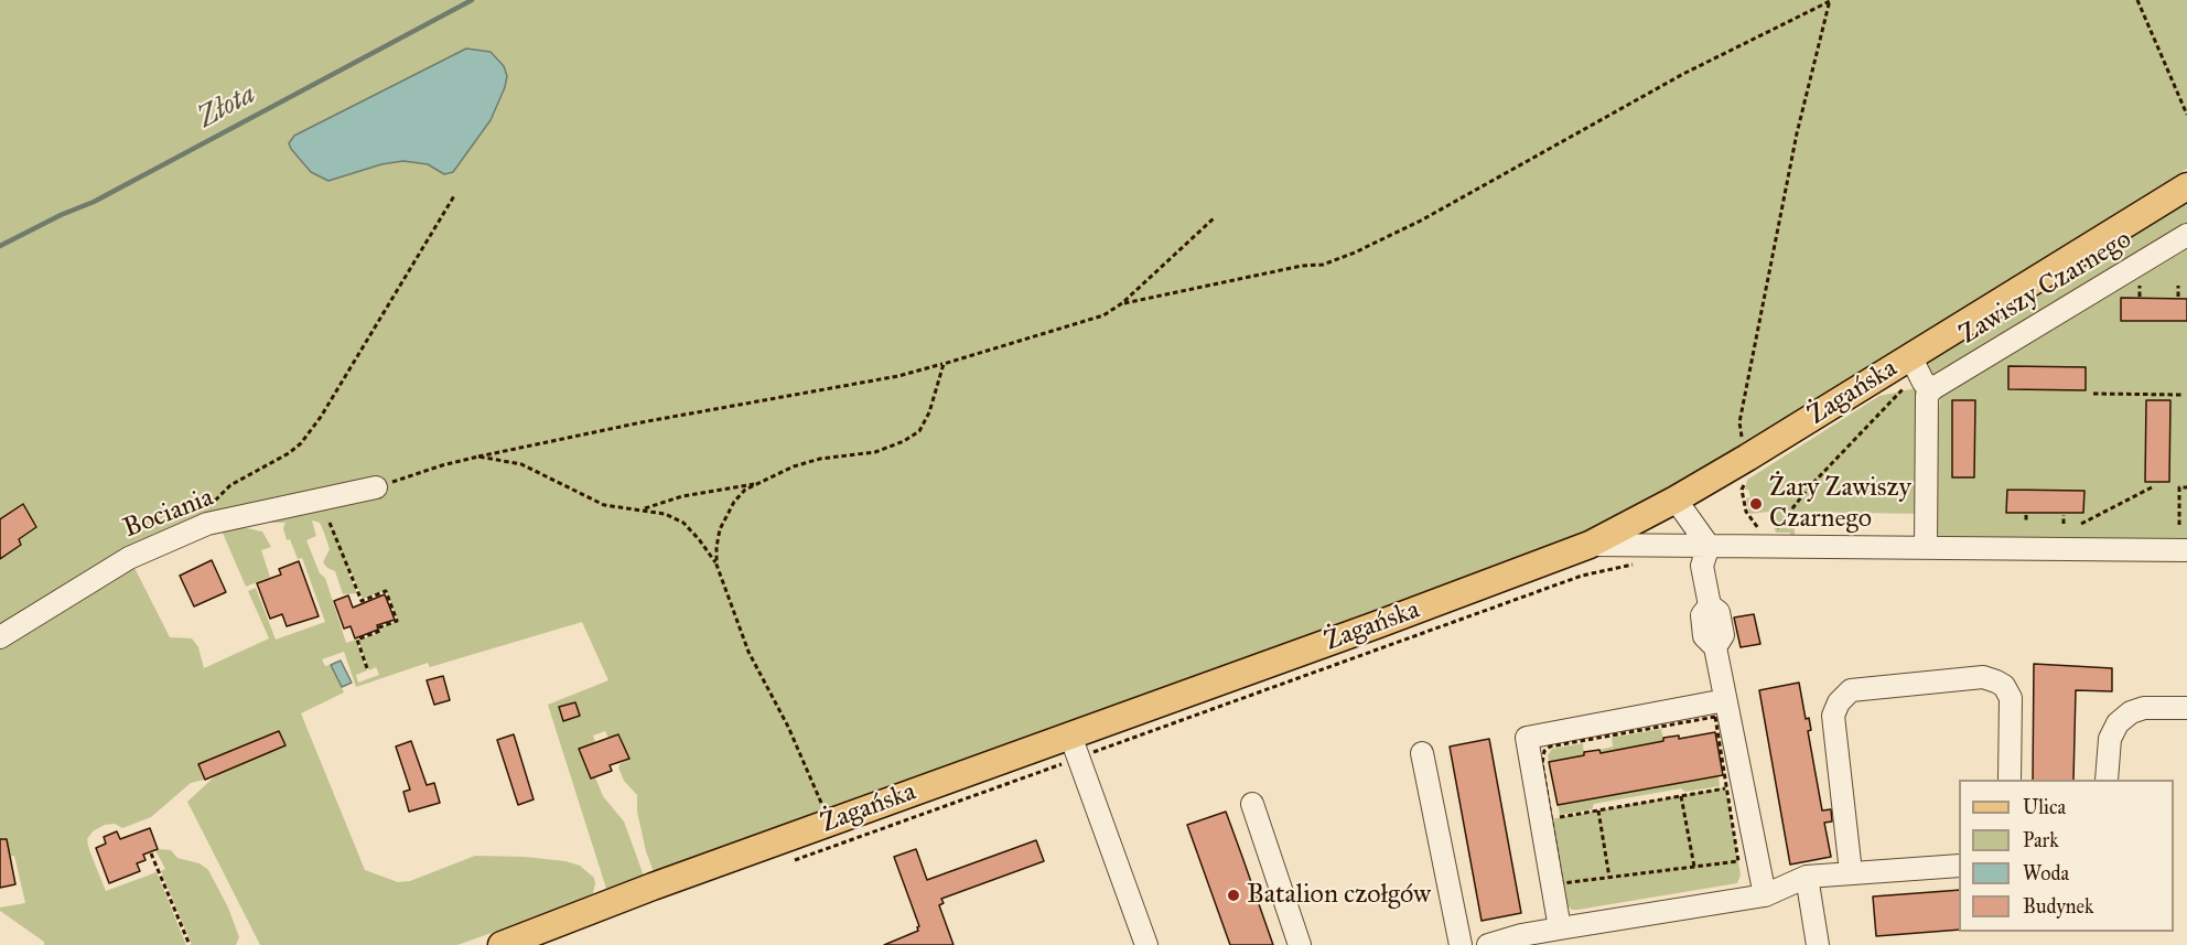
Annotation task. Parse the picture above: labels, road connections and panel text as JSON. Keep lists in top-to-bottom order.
{
  "streets": {
    "main road": ["Żagańska"],
    "street": ["Zawiszy Czarnego", "Bociania"]
  },
  "water": ["Złota"],
  "places": ["Żary Zawiszy Czarnego", "Batalion czołgów"],
  "legend": [
    "Ulica",
    "Park",
    "Woda",
    "Budynek"
  ]
}
